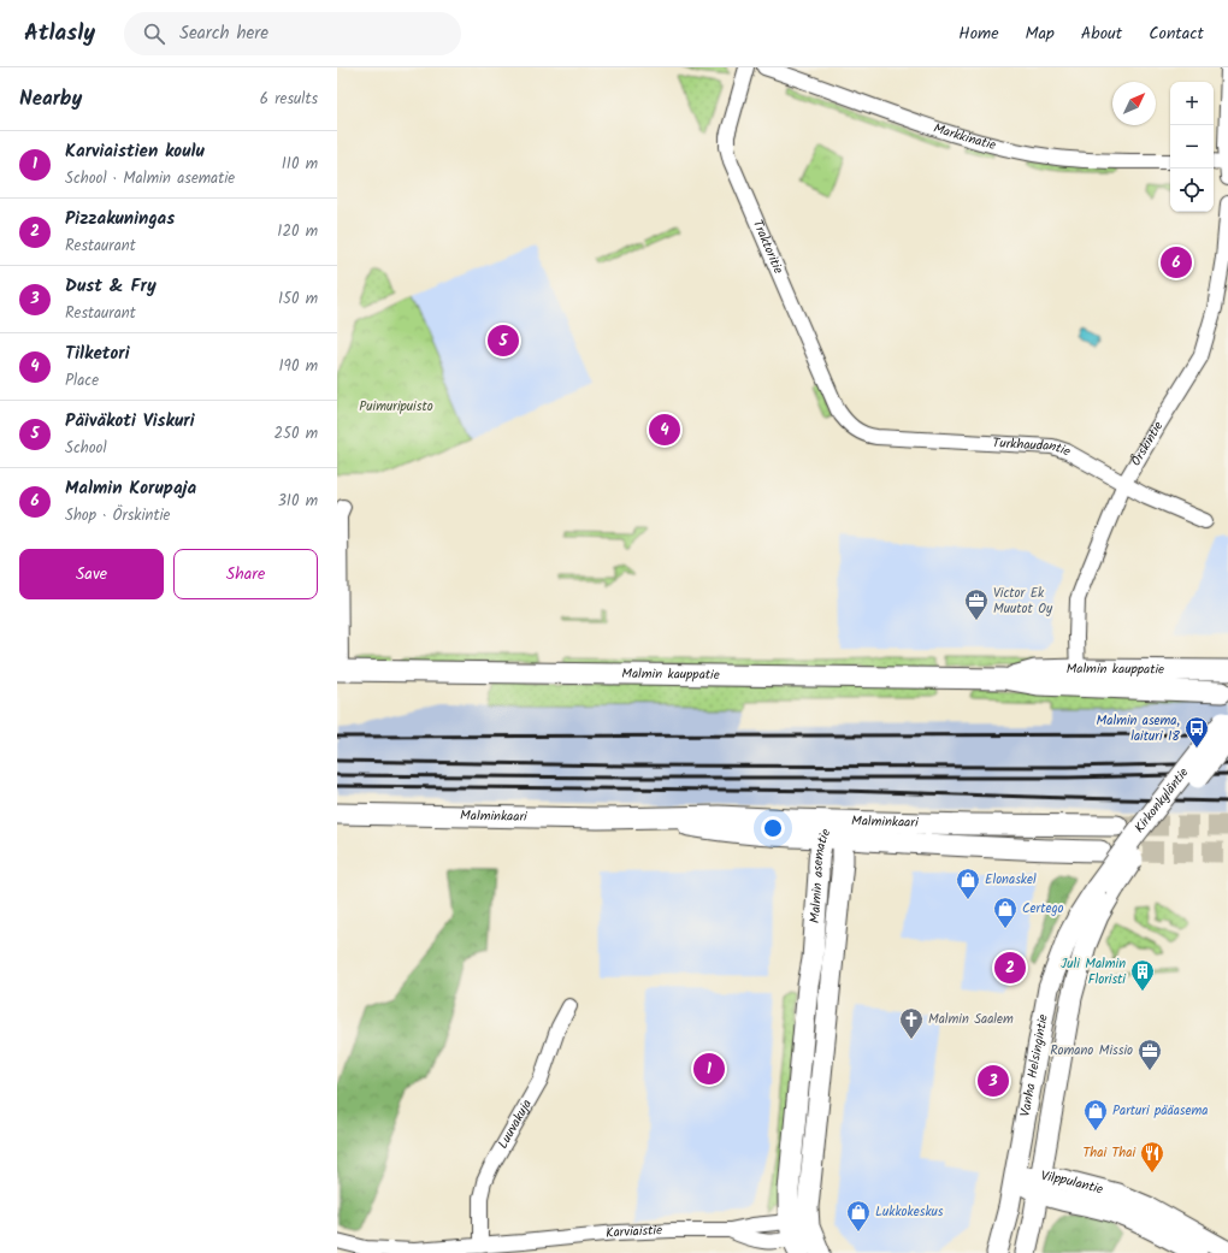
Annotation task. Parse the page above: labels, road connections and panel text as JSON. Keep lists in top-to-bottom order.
{
  "streets": {
    "main road": [
      "Malmin kauppatie",
      "Kirkonkyläntie",
      "Malminkaari",
      "Malmin asematie",
      "Vanha Helsingintie",
      "Vilppulantie"
    ],
    "street": [
      "Markkinatie",
      "Traktoritie",
      "Örskintie",
      "Turkhaudantie",
      "Luuvakuja",
      "Karviaistie"
    ]
  },
  "crossings": [
    ["Traktoritie", "Turkhaudantie"],
    ["Örskintie", "Turkhaudantie"],
    ["Örskintie", "Malmin kauppatie"],
    ["Kirkonkyläntie", "Vanha Helsingintie"],
    ["Malminkaari", "Malmin asematie"],
    ["Malmin asematie", "Karviaistie"],
    ["Vanha Helsingintie", "Vilppulantie"],
    ["Luuvakuja", "Karviaistie"]
  ],
  "parks": ["Puimuripuisto"],
  "places": {
    "office": ["Victor Ek Muutot Oy", "Romano Missio"],
    "bus stop": ["Malmin asema, laituri 18"],
    "shop": [
      "Elonaskel",
      "Certego",
      "Parturi pääasema",
      "Lukkokeskus"
    ],
    "building": ["Juli Malmin Floristi"],
    "church": ["Malmin Saalem"],
    "restaurant": ["Thai Thai"]
  },
  "north": "top right",
  "page": {
    "header": "Atlasly",
    "search": "Search here",
    "nav": [
      "Home",
      "Map",
      "About",
      "Contact"
    ],
    "heading": ["Nearby", "6 results"],
    "map_buttons": ["+", "−"],
    "list": [
      {
        "mark": "1",
        "name": "Karviaistien koulu",
        "note": "School · Malmin asematie",
        "value": "110 m"
      },
      {
        "mark": "2",
        "name": "Pizzakuningas",
        "note": "Restaurant",
        "value": "120 m"
      },
      {
        "mark": "3",
        "name": "Dust & Fry",
        "note": "Restaurant",
        "value": "150 m"
      },
      {
        "mark": "4",
        "name": "Tilketori",
        "note": "Place",
        "value": "190 m"
      },
      {
        "mark": "5",
        "name": "Päiväkoti Viskuri",
        "note": "School",
        "value": "250 m"
      },
      {
        "mark": "6",
        "name": "Malmin Korupaja",
        "note": "Shop · Örskintie",
        "value": "310 m"
      }
    ],
    "pins": [
      "6",
      "5",
      "4",
      "2",
      "1",
      "3"
    ],
    "buttons": ["Save", "Share"]
  }
}
